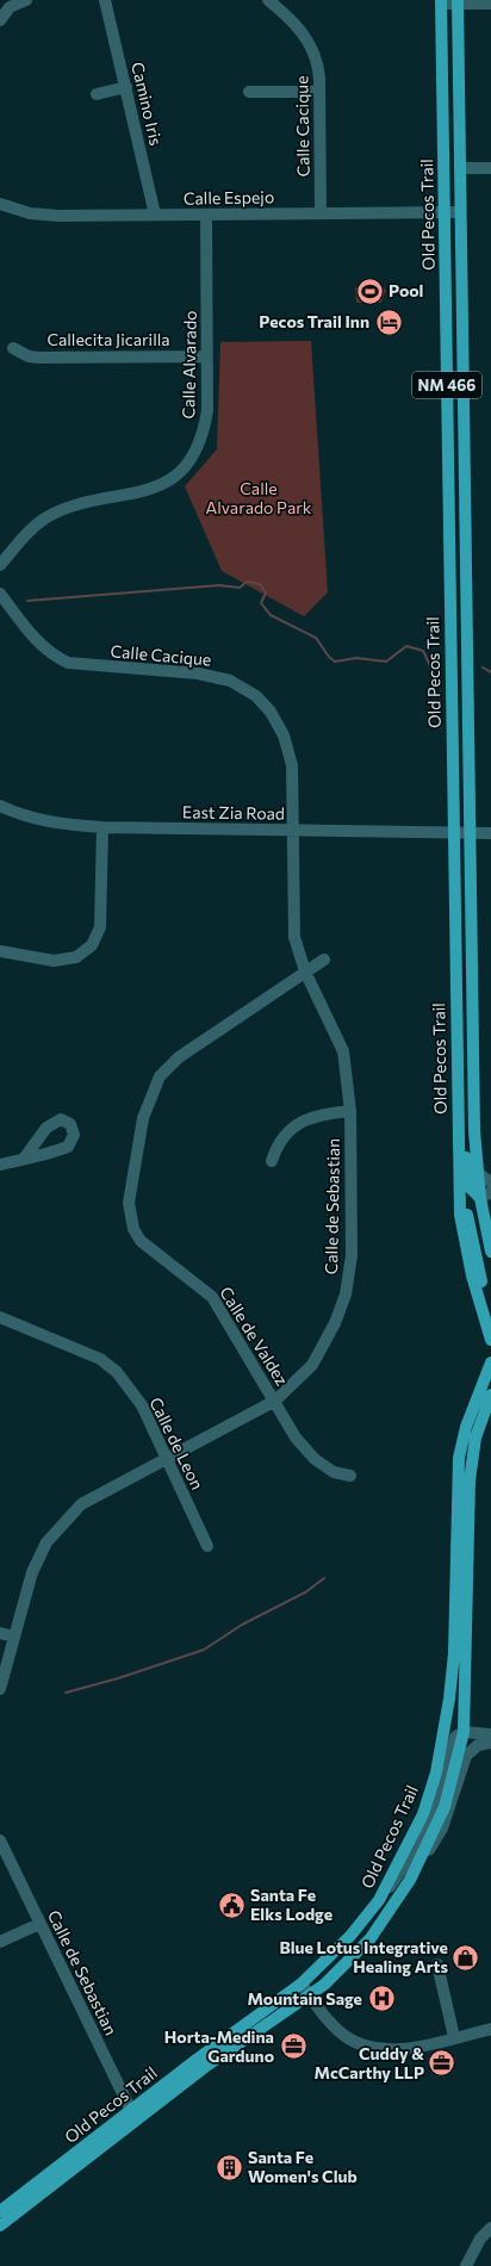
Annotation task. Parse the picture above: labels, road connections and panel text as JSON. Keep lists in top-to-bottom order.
{
  "streets": {
    "main road": ["Old Pecos Trail", "NM 466"],
    "street": [
      "Camino Iris",
      "Calle Cacique",
      "Calle Espejo",
      "Callecita Jicarilla",
      "Calle Alvarado",
      "East Zia Road",
      "Calle de Sebastian",
      "Calle de Valdez",
      "Calle de Leon"
    ]
  },
  "crossings": [
    ["Camino Iris", "Calle Espejo"],
    ["Calle Cacique", "Calle Espejo"],
    ["Calle Cacique", "East Zia Road"],
    ["Calle Cacique", "Calle de Sebastian"],
    ["Calle Espejo", "Old Pecos Trail"],
    ["Calle Espejo", "Calle Alvarado"],
    ["Old Pecos Trail", "NM 466"],
    ["Old Pecos Trail", "East Zia Road"],
    ["Old Pecos Trail", "Calle de Sebastian"],
    ["Callecita Jicarilla", "Calle Alvarado"],
    ["East Zia Road", "Calle de Sebastian"],
    ["Calle de Sebastian", "Calle de Valdez"],
    ["Calle de Sebastian", "Calle de Leon"]
  ],
  "parks": ["Calle Alvarado Park"],
  "places": {
    "sports": ["Pool"],
    "hotel": ["Pecos Trail Inn"],
    "public building": ["Santa Fe Elks Lodge"],
    "shop": ["Blue Lotus Integrative Healing Arts"],
    "hospital": ["Mountain Sage"],
    "office": ["Horta-Medina Garduno", "Cuddy & McCarthy LLP"],
    "building": ["Santa Fe Women's Club"]
  }
}
